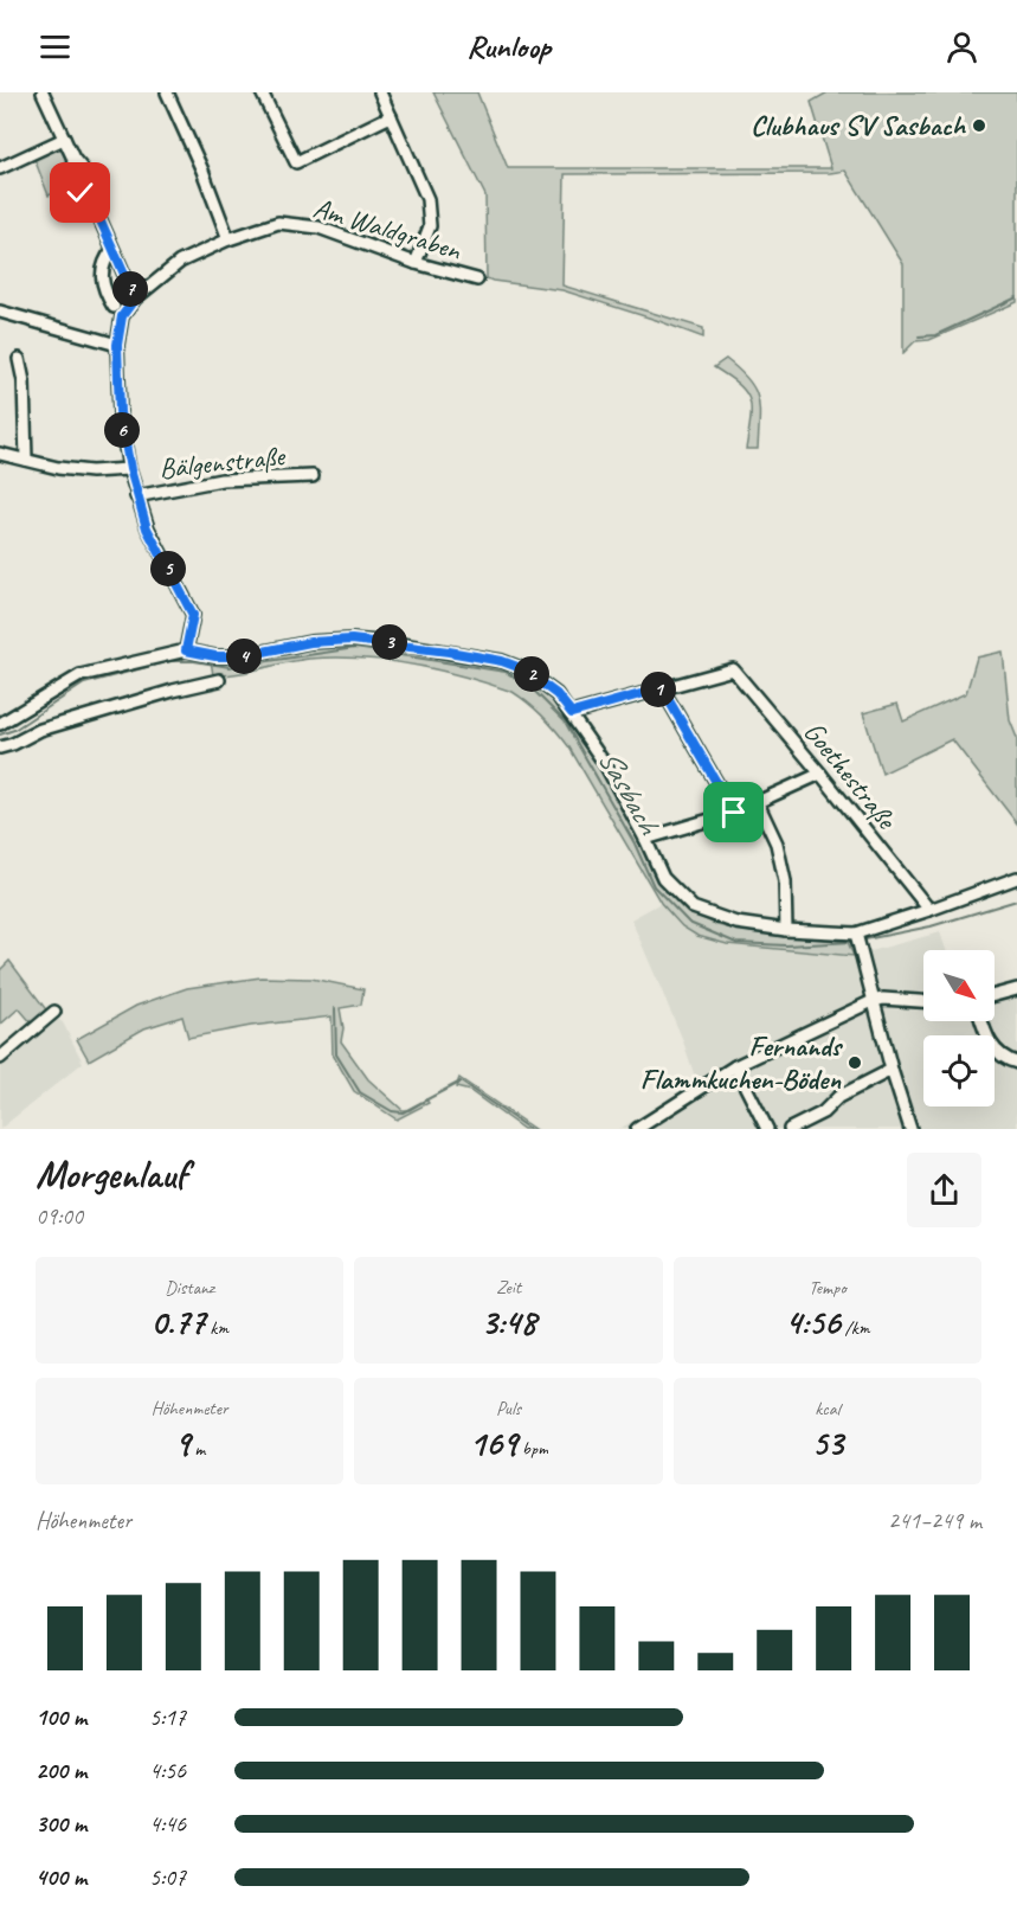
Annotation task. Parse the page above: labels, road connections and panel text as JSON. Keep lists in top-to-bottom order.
{
  "streets": {
    "street": ["Am Waldgraben", "Bälgenstraße", "Goethestraße"]
  },
  "water": ["Sasbach"],
  "places": ["Clubhaus SV Sasbach", "Fernands Flammkuchen-Böden"],
  "north": "bottom right",
  "page": {
    "header": "Runloop",
    "pins": [
      "7",
      "6",
      "5",
      "3",
      "4",
      "2",
      "1"
    ],
    "heading": ["Morgenlauf", "09:00"],
    "stats": [
      ["Distanz", "0.77 km"],
      ["Zeit", "3:48"],
      ["Tempo", "4:56 /km"],
      ["Höhenmeter", "9 m"],
      ["Puls", "169 bpm"],
      ["kcal", "53"]
    ],
    "chart": ["Höhenmeter", "241–249 m"],
    "list": [
      {
        "name": "100 m",
        "note": "5:17"
      },
      {
        "name": "200 m",
        "note": "4:56"
      },
      {
        "name": "300 m",
        "note": "4:46"
      },
      {
        "name": "400 m",
        "note": "5:07"
      }
    ]
  }
}
